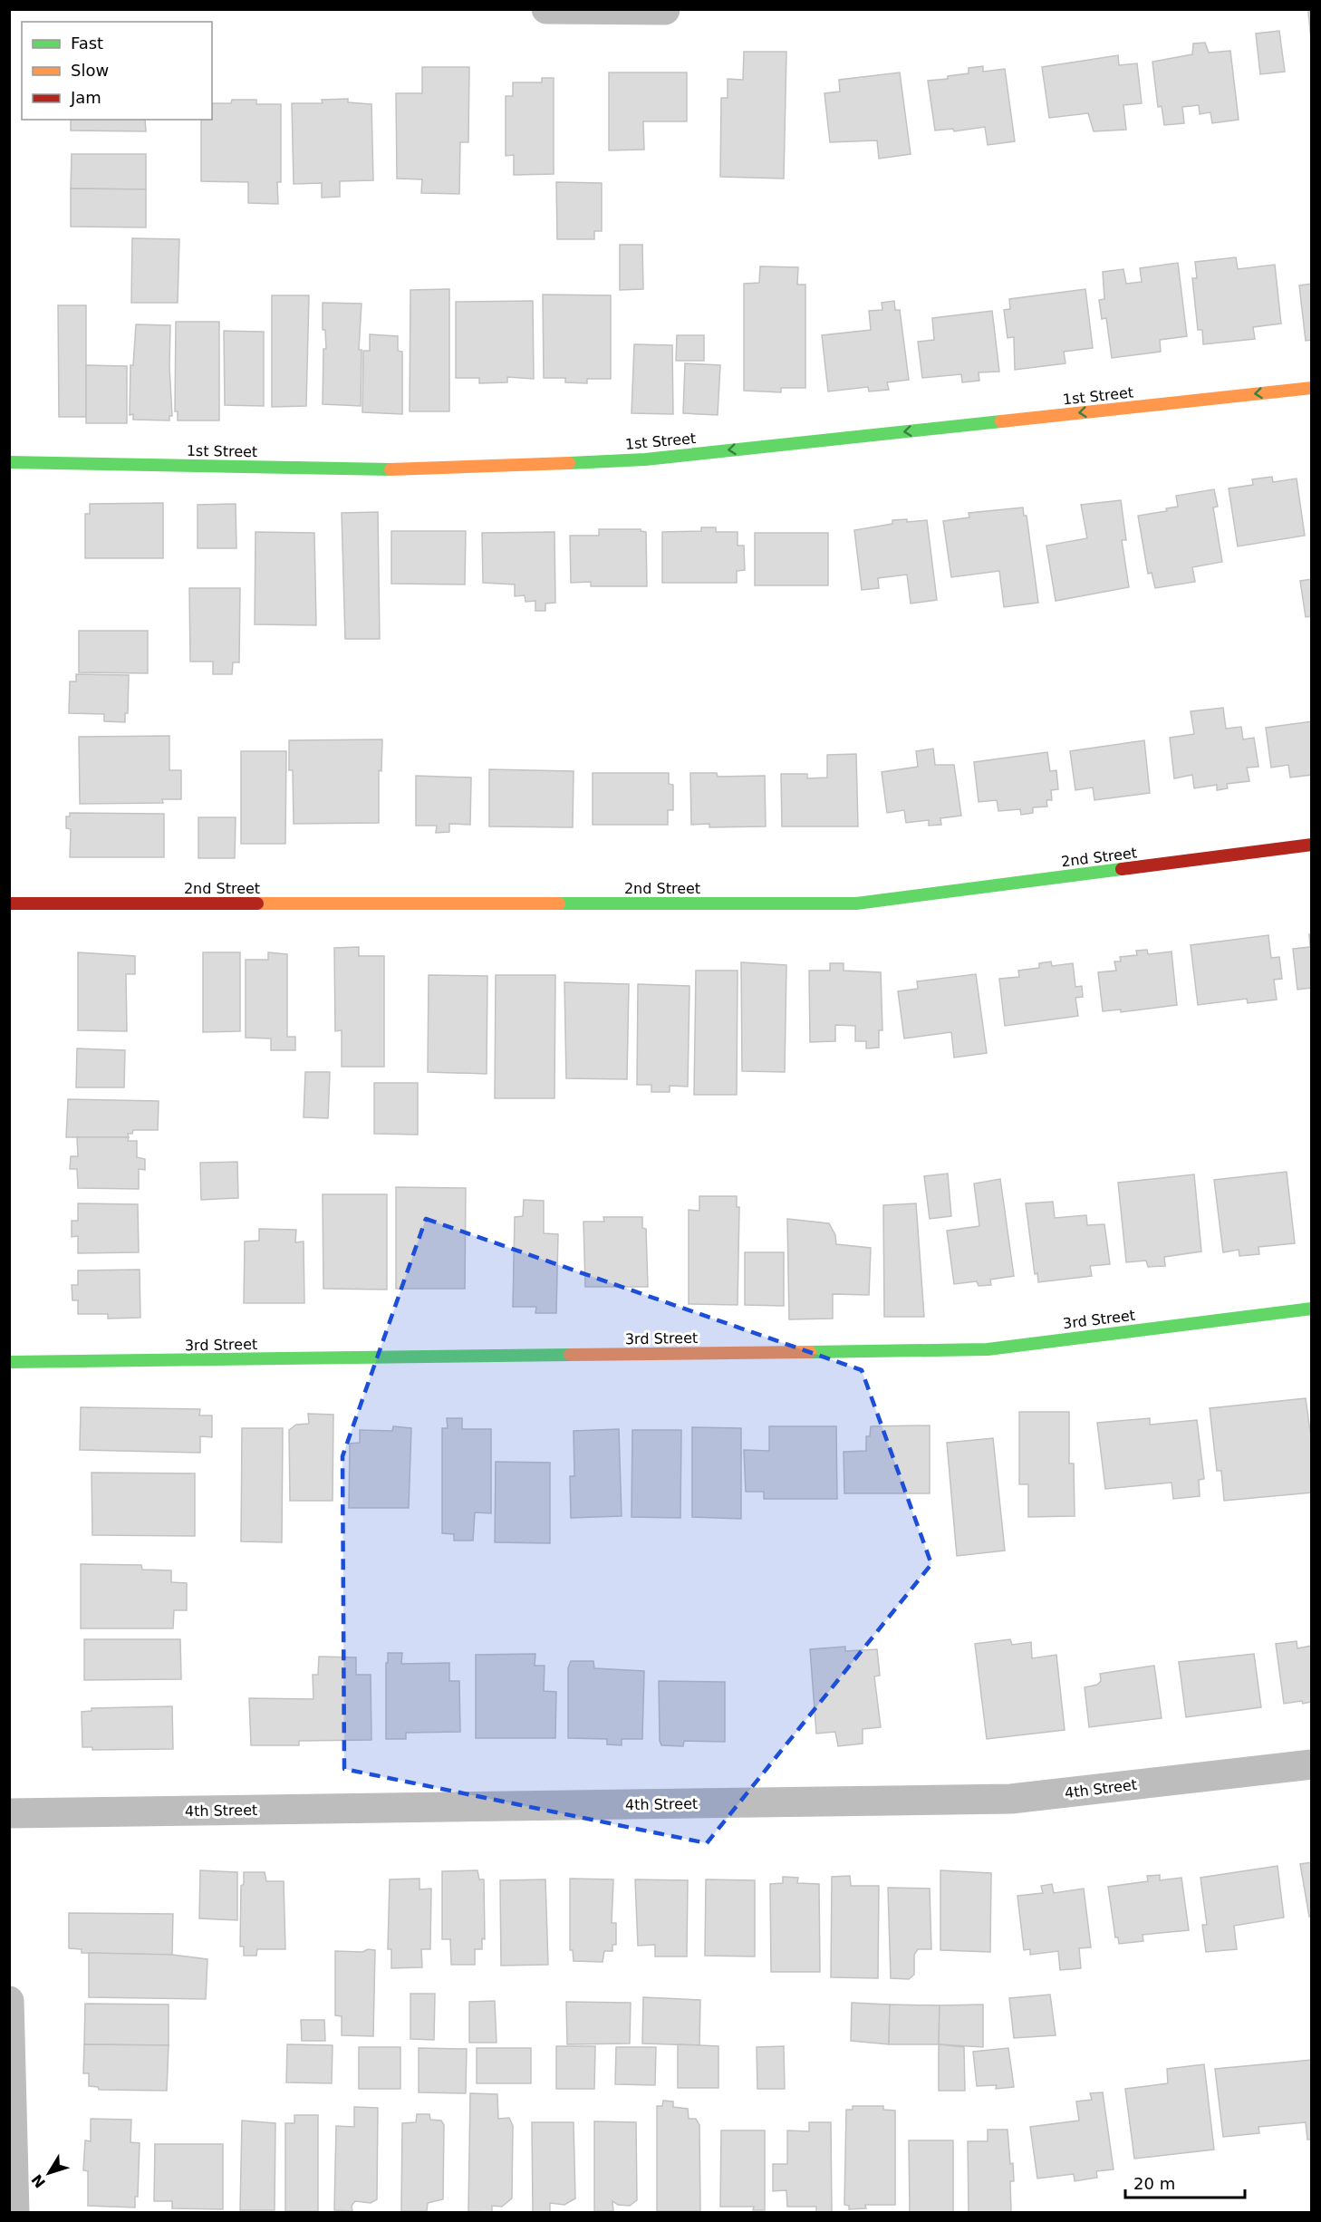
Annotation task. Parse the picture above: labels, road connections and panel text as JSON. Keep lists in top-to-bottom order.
{
  "streets": {
    "street": [
      "1st Street",
      "2nd Street",
      "3rd Street",
      "4th Street"
    ]
  },
  "one_way": ["1st Street"],
  "legend": ["Fast", "Slow", "Jam"],
  "scale_bar": "20 m",
  "north": "bottom left"
}
